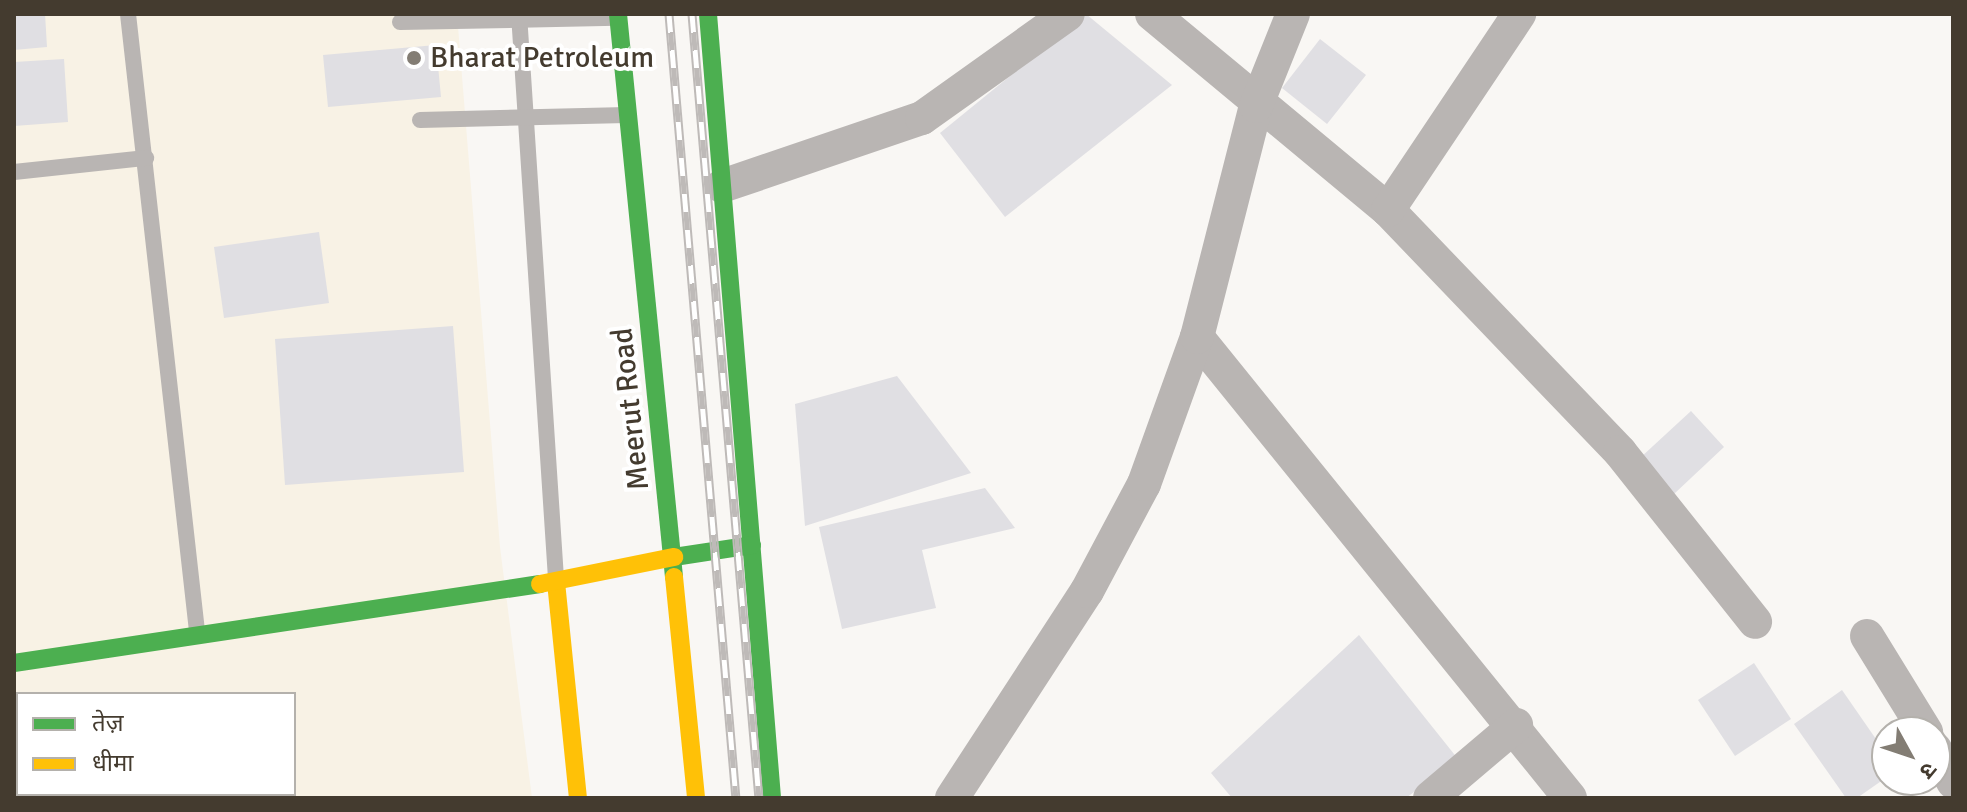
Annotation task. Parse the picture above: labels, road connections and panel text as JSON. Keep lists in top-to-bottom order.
{
  "streets": {
    "main road": ["Meerut Road"]
  },
  "places": ["Bharat Petroleum"],
  "legend": ["तेज़", "धीमा"],
  "north": "bottom right"
}
